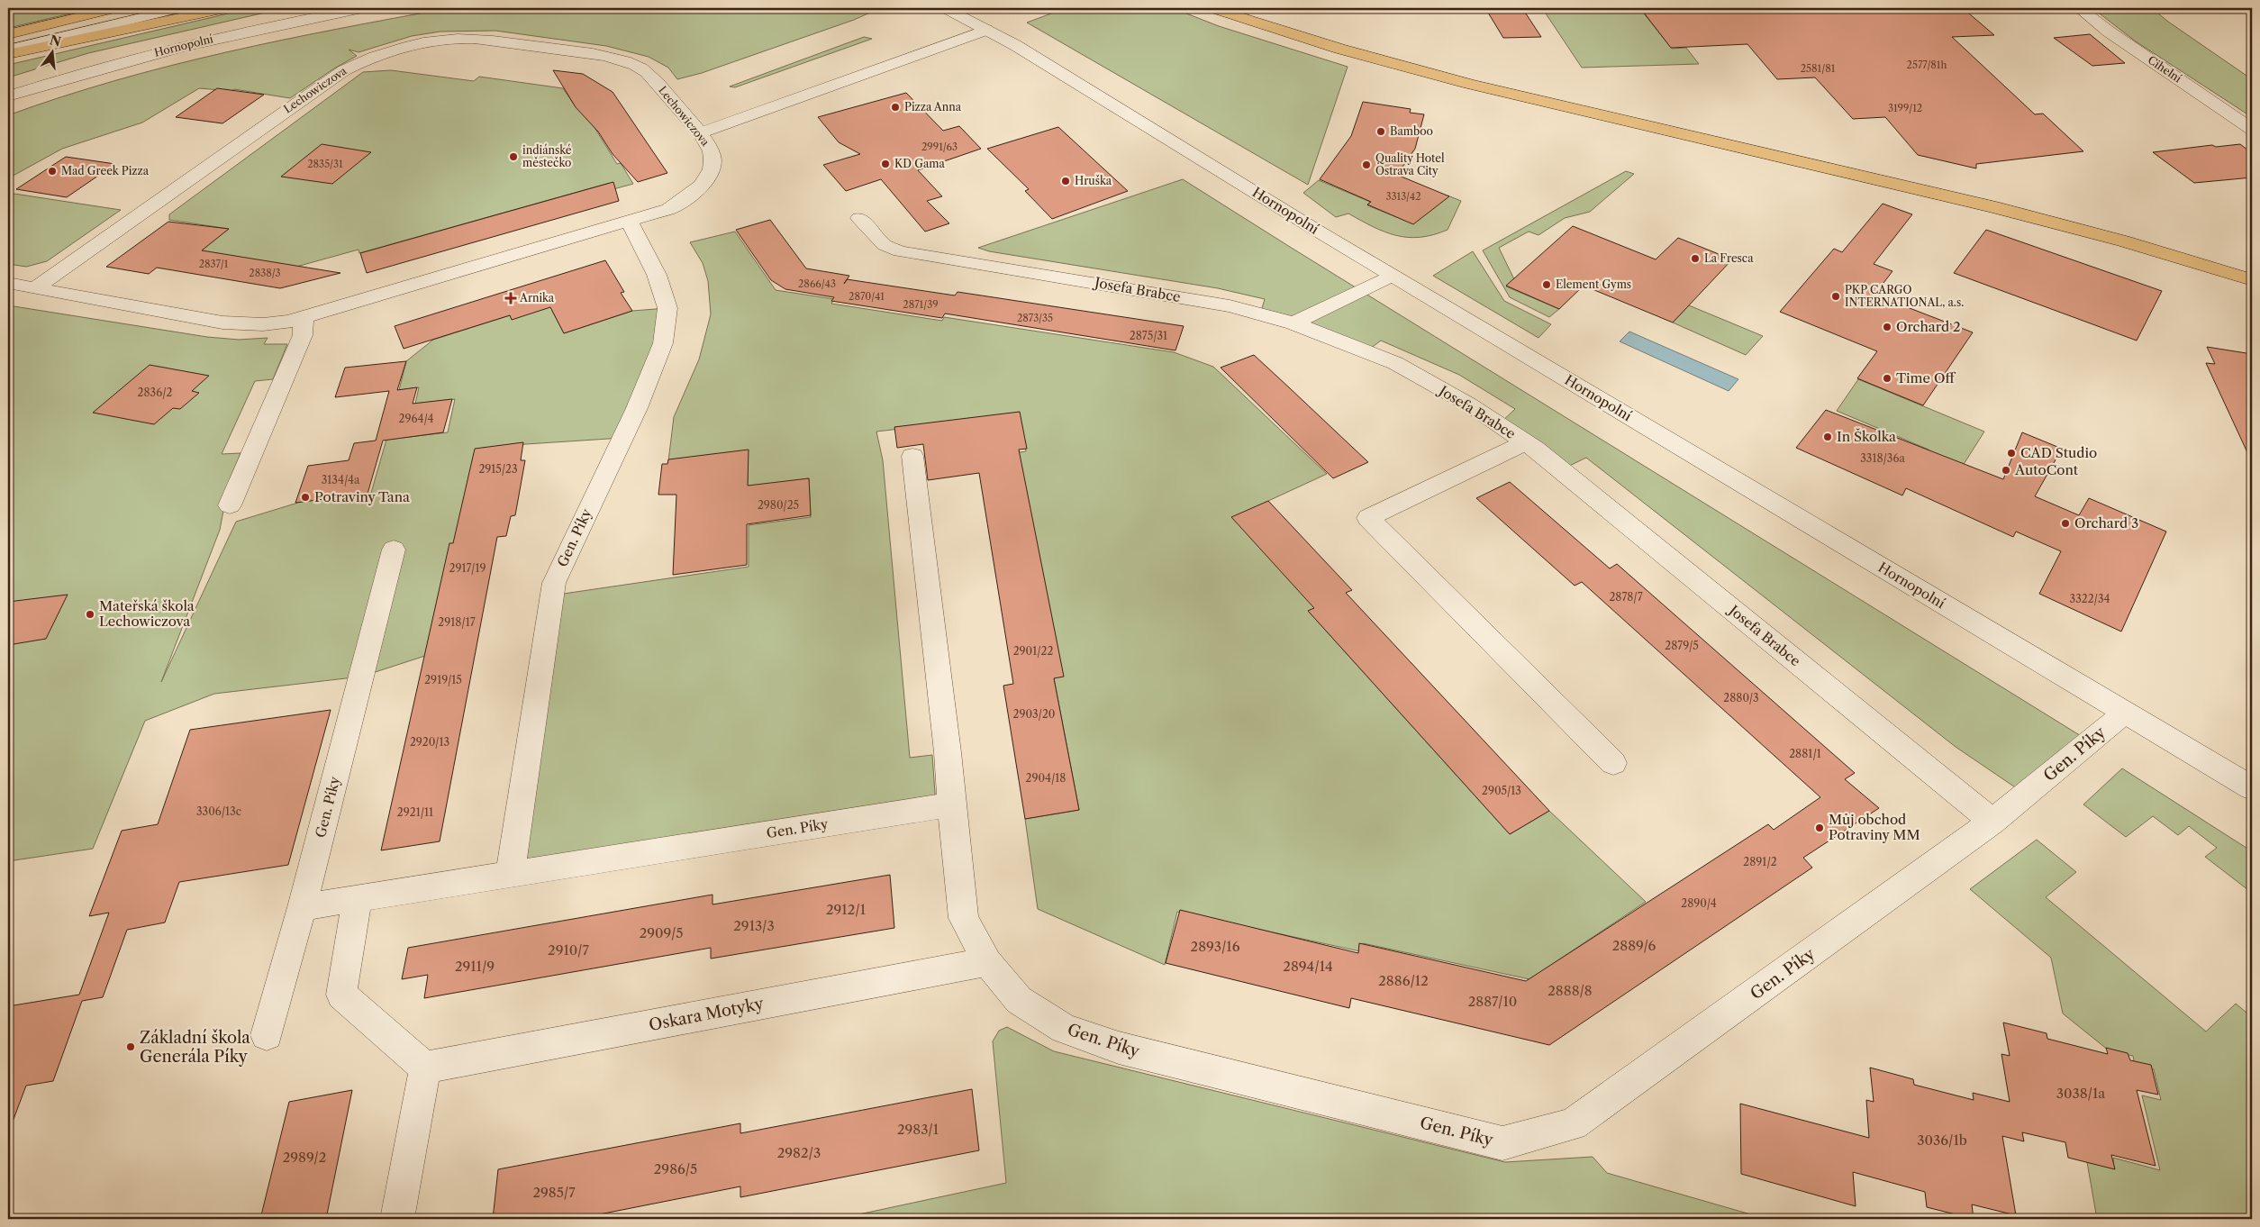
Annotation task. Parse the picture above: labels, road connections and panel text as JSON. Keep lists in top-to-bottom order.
{
  "streets": {
    "street": [
      "Hornopolní",
      "Cihelní",
      "Lechowiczova",
      "Josefa Brabce",
      "Gen. Píky",
      "Oskara Motyky"
    ]
  },
  "crossings": [
    ["Hornopolní", "Gen. Píky"],
    ["Lechowiczova", "Gen. Píky"],
    ["Josefa Brabce", "Gen. Píky"],
    ["Gen. Píky", "Oskara Motyky"]
  ],
  "places": {
    "other": [
      "Pizza Anna",
      "Bamboo",
      "indiánské městečko",
      "KD Gama",
      "Quality Hotel Ostrava City",
      "Mad Greek Pizza",
      "Hruška",
      "La Fresca",
      "Element Gyms",
      "PKP CARGO INTERNATIONAL, a.s.",
      "Orchard 2",
      "Time Off",
      "In Školka",
      "CAD Studio",
      "AutoCont",
      "Potraviny Tana",
      "Orchard 3",
      "Mateřská škola Lechowiczova",
      "Můj obchod Potraviny MM",
      "Základní škola Generála Píky"
    ],
    "health": ["Arnika"]
  },
  "house_numbers": [
    "2577/81h",
    "2581/81",
    "3199/12",
    "2991/63",
    "2835/31",
    "3313/42",
    "2837/1",
    "2838/3",
    "2866/43",
    "2870/41",
    "2871/39",
    "2873/35",
    "2875/31",
    "2836/2",
    "2964/4",
    "3318/36a",
    "2915/23",
    "3134/4a",
    "2980/25",
    "2917/19",
    "2878/7",
    "3322/34",
    "2918/17",
    "2879/5",
    "2901/22",
    "2919/15",
    "2880/3",
    "2903/20",
    "2920/13",
    "2881/1",
    "2904/18",
    "2905/13",
    "3306/13c",
    "2921/11",
    "2891/2",
    "2890/4",
    "2912/1",
    "2913/3",
    "2909/5",
    "2889/6",
    "2893/16",
    "2910/7",
    "2911/9",
    "2894/14",
    "2886/12",
    "2888/8",
    "2887/10",
    "3038/1a",
    "2983/1",
    "3036/1b",
    "2982/3",
    "2989/2",
    "2986/5",
    "2985/7"
  ],
  "north": "top"
}
